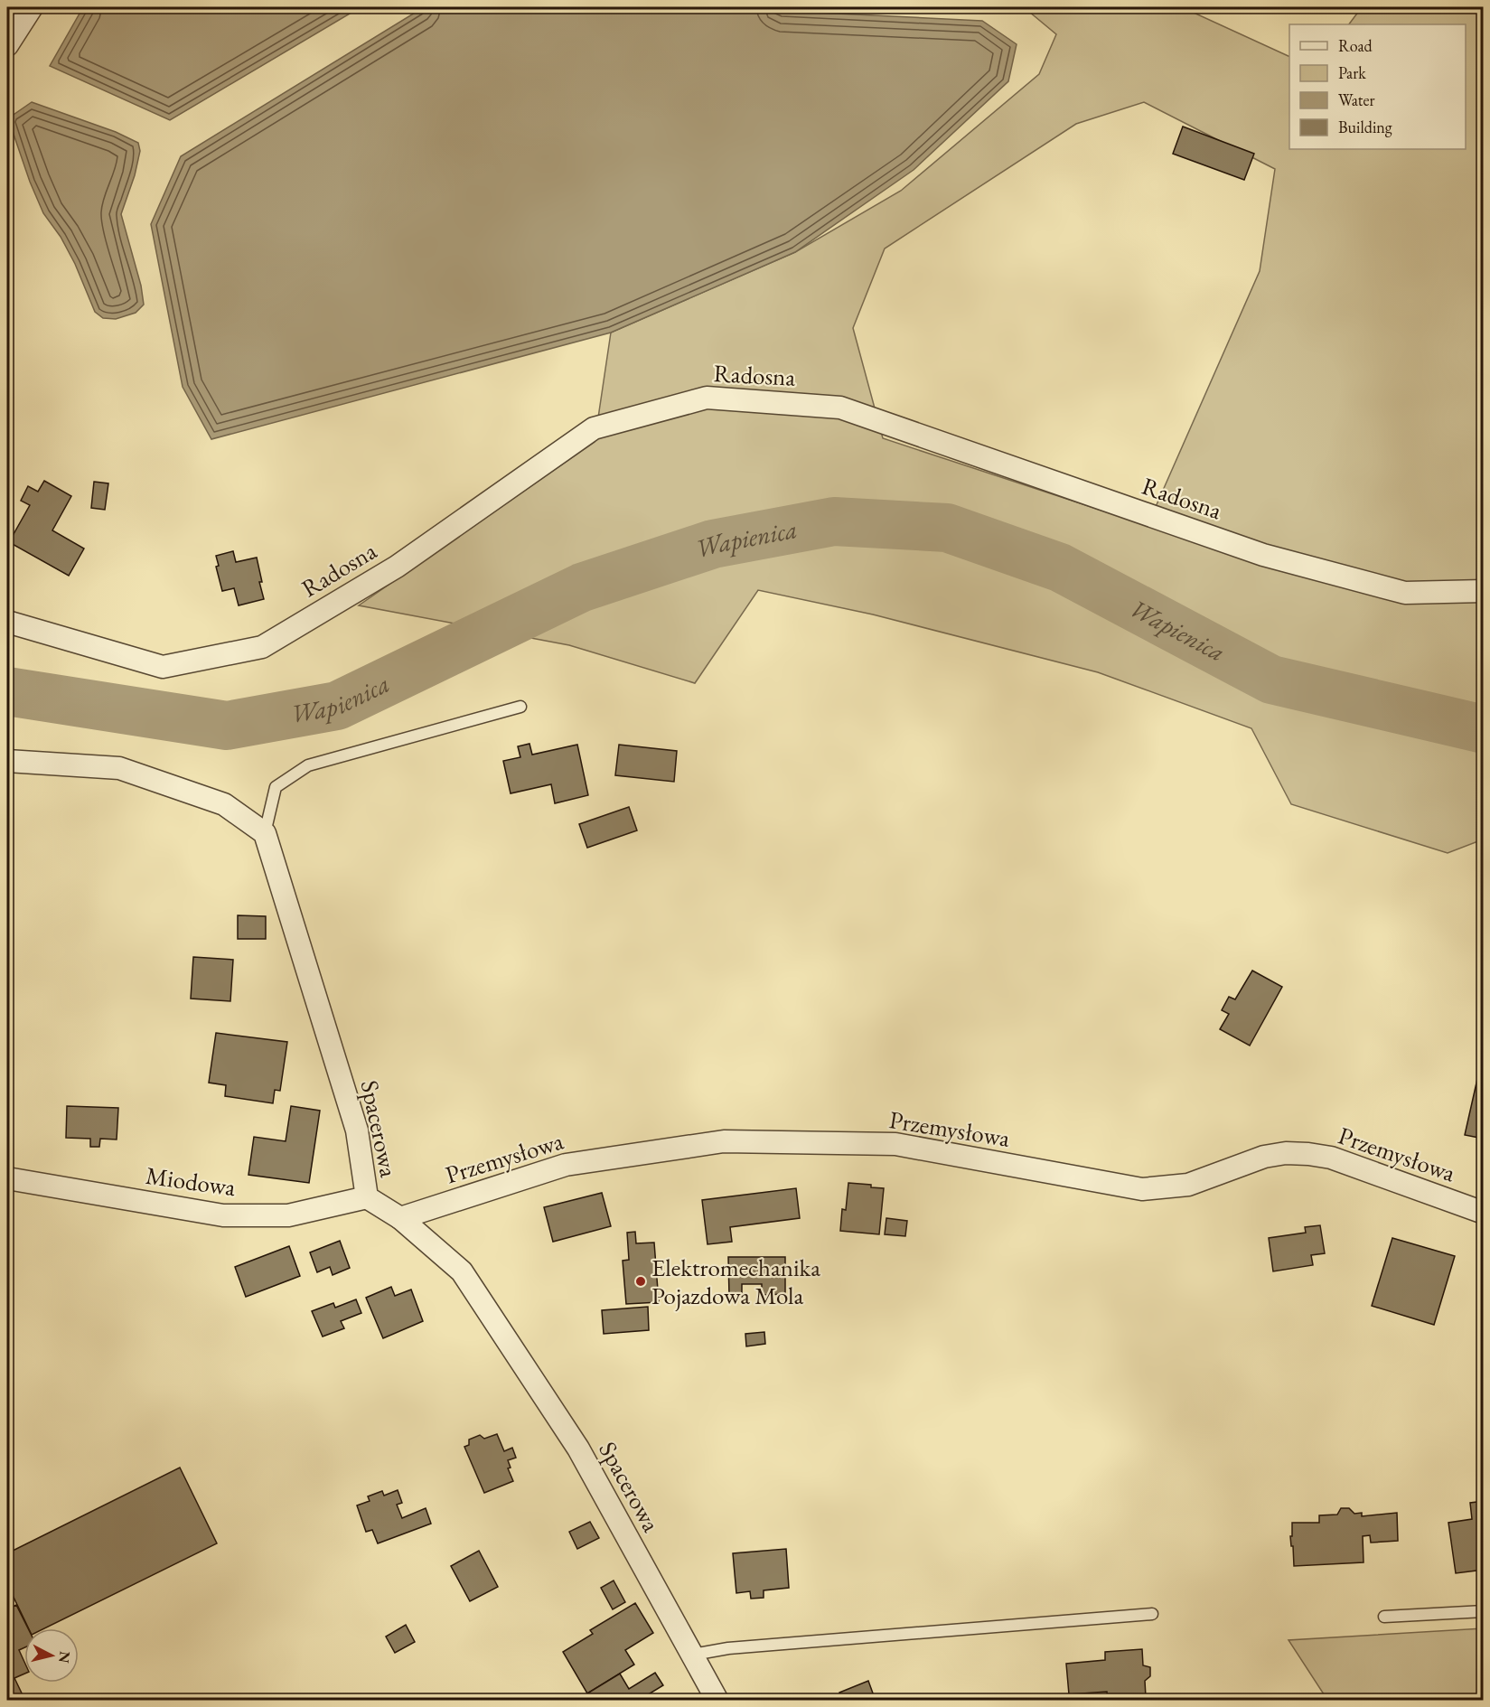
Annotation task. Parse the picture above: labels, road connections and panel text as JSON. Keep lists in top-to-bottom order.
{
  "streets": {
    "street": [
      "Radosna",
      "Spacerowa",
      "Przemysłowa",
      "Miodowa"
    ]
  },
  "crossings": [
    ["Spacerowa", "Przemysłowa"],
    ["Spacerowa", "Miodowa"]
  ],
  "water": ["Wapienica"],
  "places": ["Elektromechanika Pojazdowa Mola"],
  "legend": [
    "Road",
    "Park",
    "Water",
    "Building"
  ],
  "north": "right"
}
